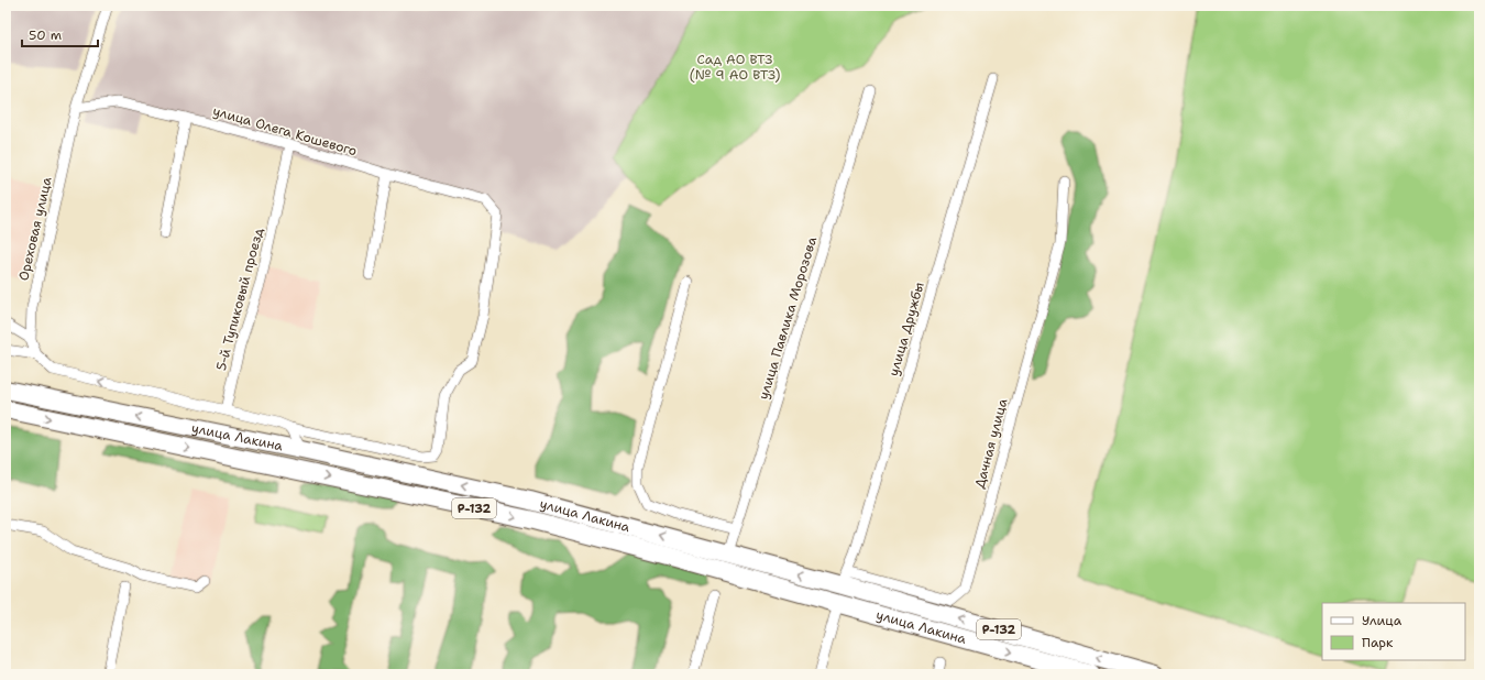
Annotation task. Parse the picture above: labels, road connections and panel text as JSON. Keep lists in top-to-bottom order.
{
  "streets": {
    "highway": ["улица Лакина", "Р-132"],
    "street": [
      "улица Олега Кошевого",
      "Ореховая улица",
      "5-й Тупиковый проезд",
      "улица Павлика Морозова",
      "улица Дружбы",
      "Дачная улица"
    ]
  },
  "crossings": [
    ["улица Олега Кошевого", "Ореховая улица"],
    ["улица Олега Кошевого", "5-й Тупиковый проезд"],
    ["Ореховая улица", "5-й Тупиковый проезд"],
    ["улица Павлика Морозова", "улица Лакина"],
    ["улица Дружбы", "улица Лакина"],
    ["улица Дружбы", "Дачная улица"],
    ["улица Лакина", "Дачная улица"]
  ],
  "parks": ["Сад АО ВТЗ (№ 9 АО ВТЗ)"],
  "legend": ["Улица", "Парк"],
  "scale_bar": "50 m"
}
